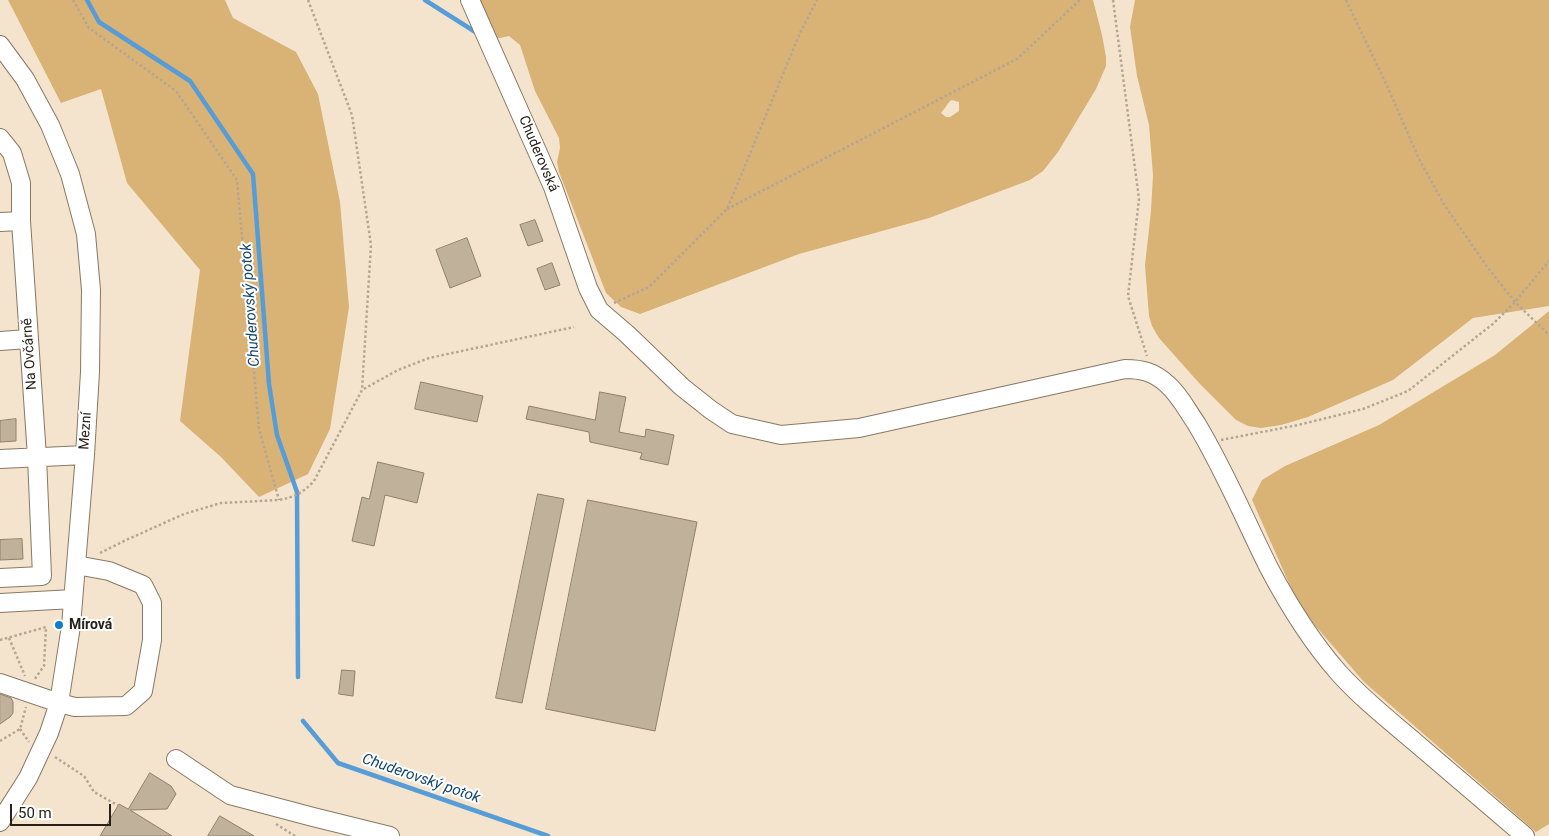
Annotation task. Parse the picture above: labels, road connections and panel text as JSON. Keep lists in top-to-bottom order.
{
  "streets": {
    "street": ["Chuderovská", "Na Ovčárně", "Mezní"]
  },
  "water": ["Chuderovský potok"],
  "places": ["Mírová"],
  "scale_bar": "50 m"
}
